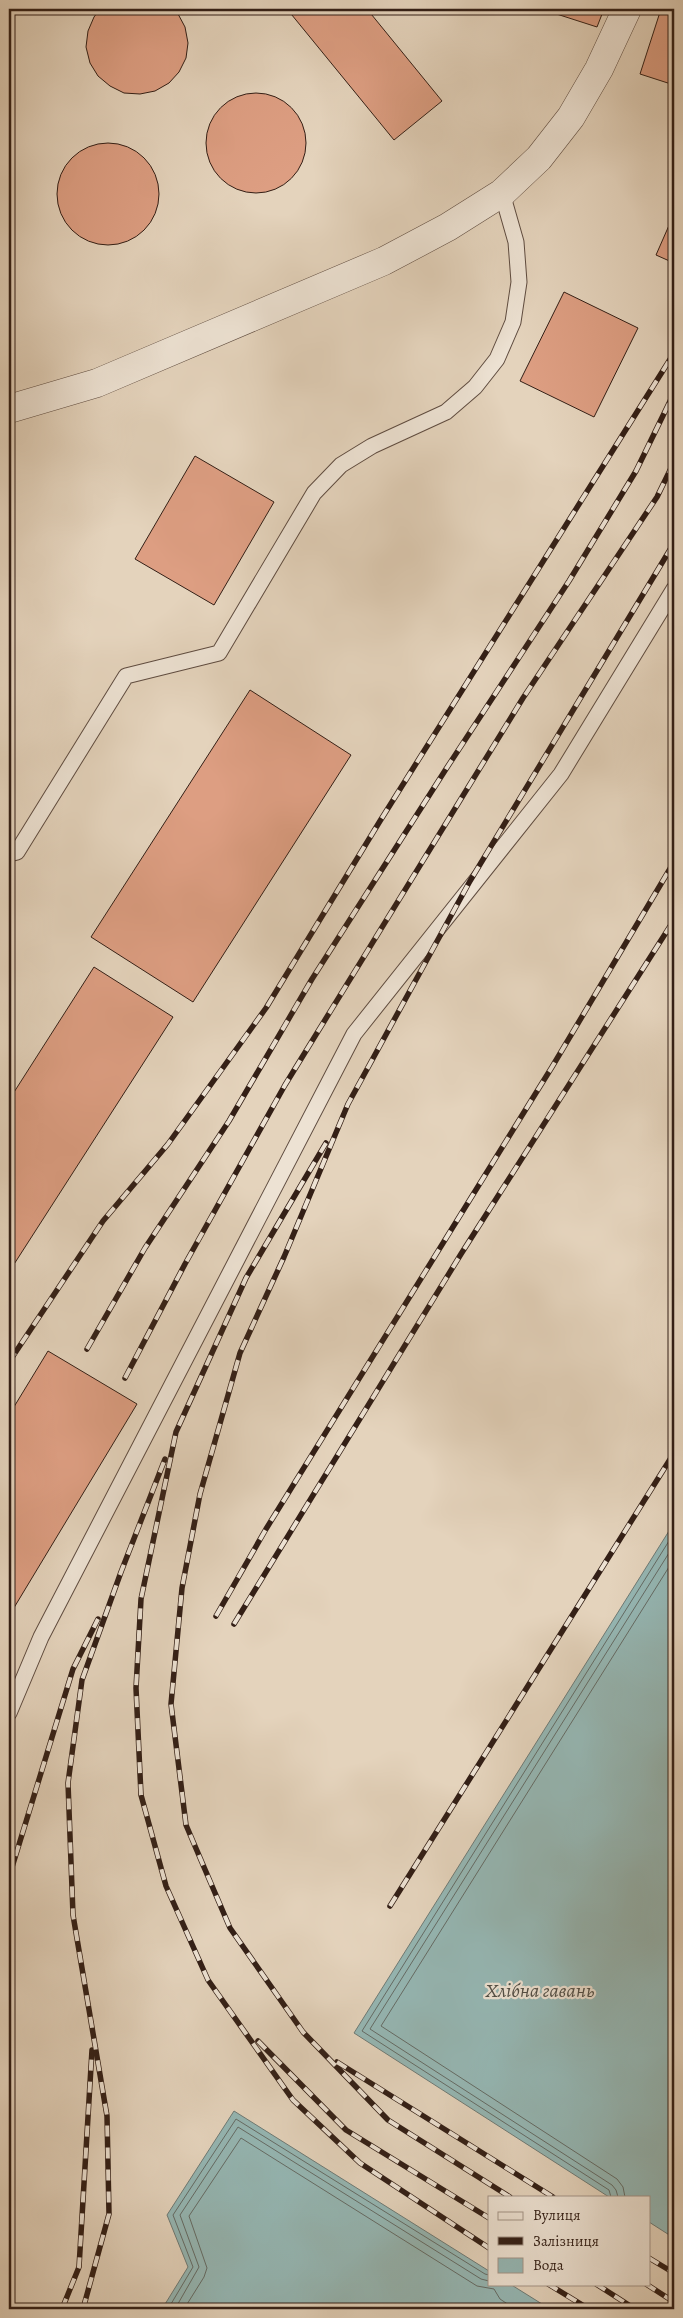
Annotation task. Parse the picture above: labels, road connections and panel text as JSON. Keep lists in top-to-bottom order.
{
  "water": ["Хлібна гавань"],
  "legend": ["Вулиця", "Залізниця", "Вода"]
}
